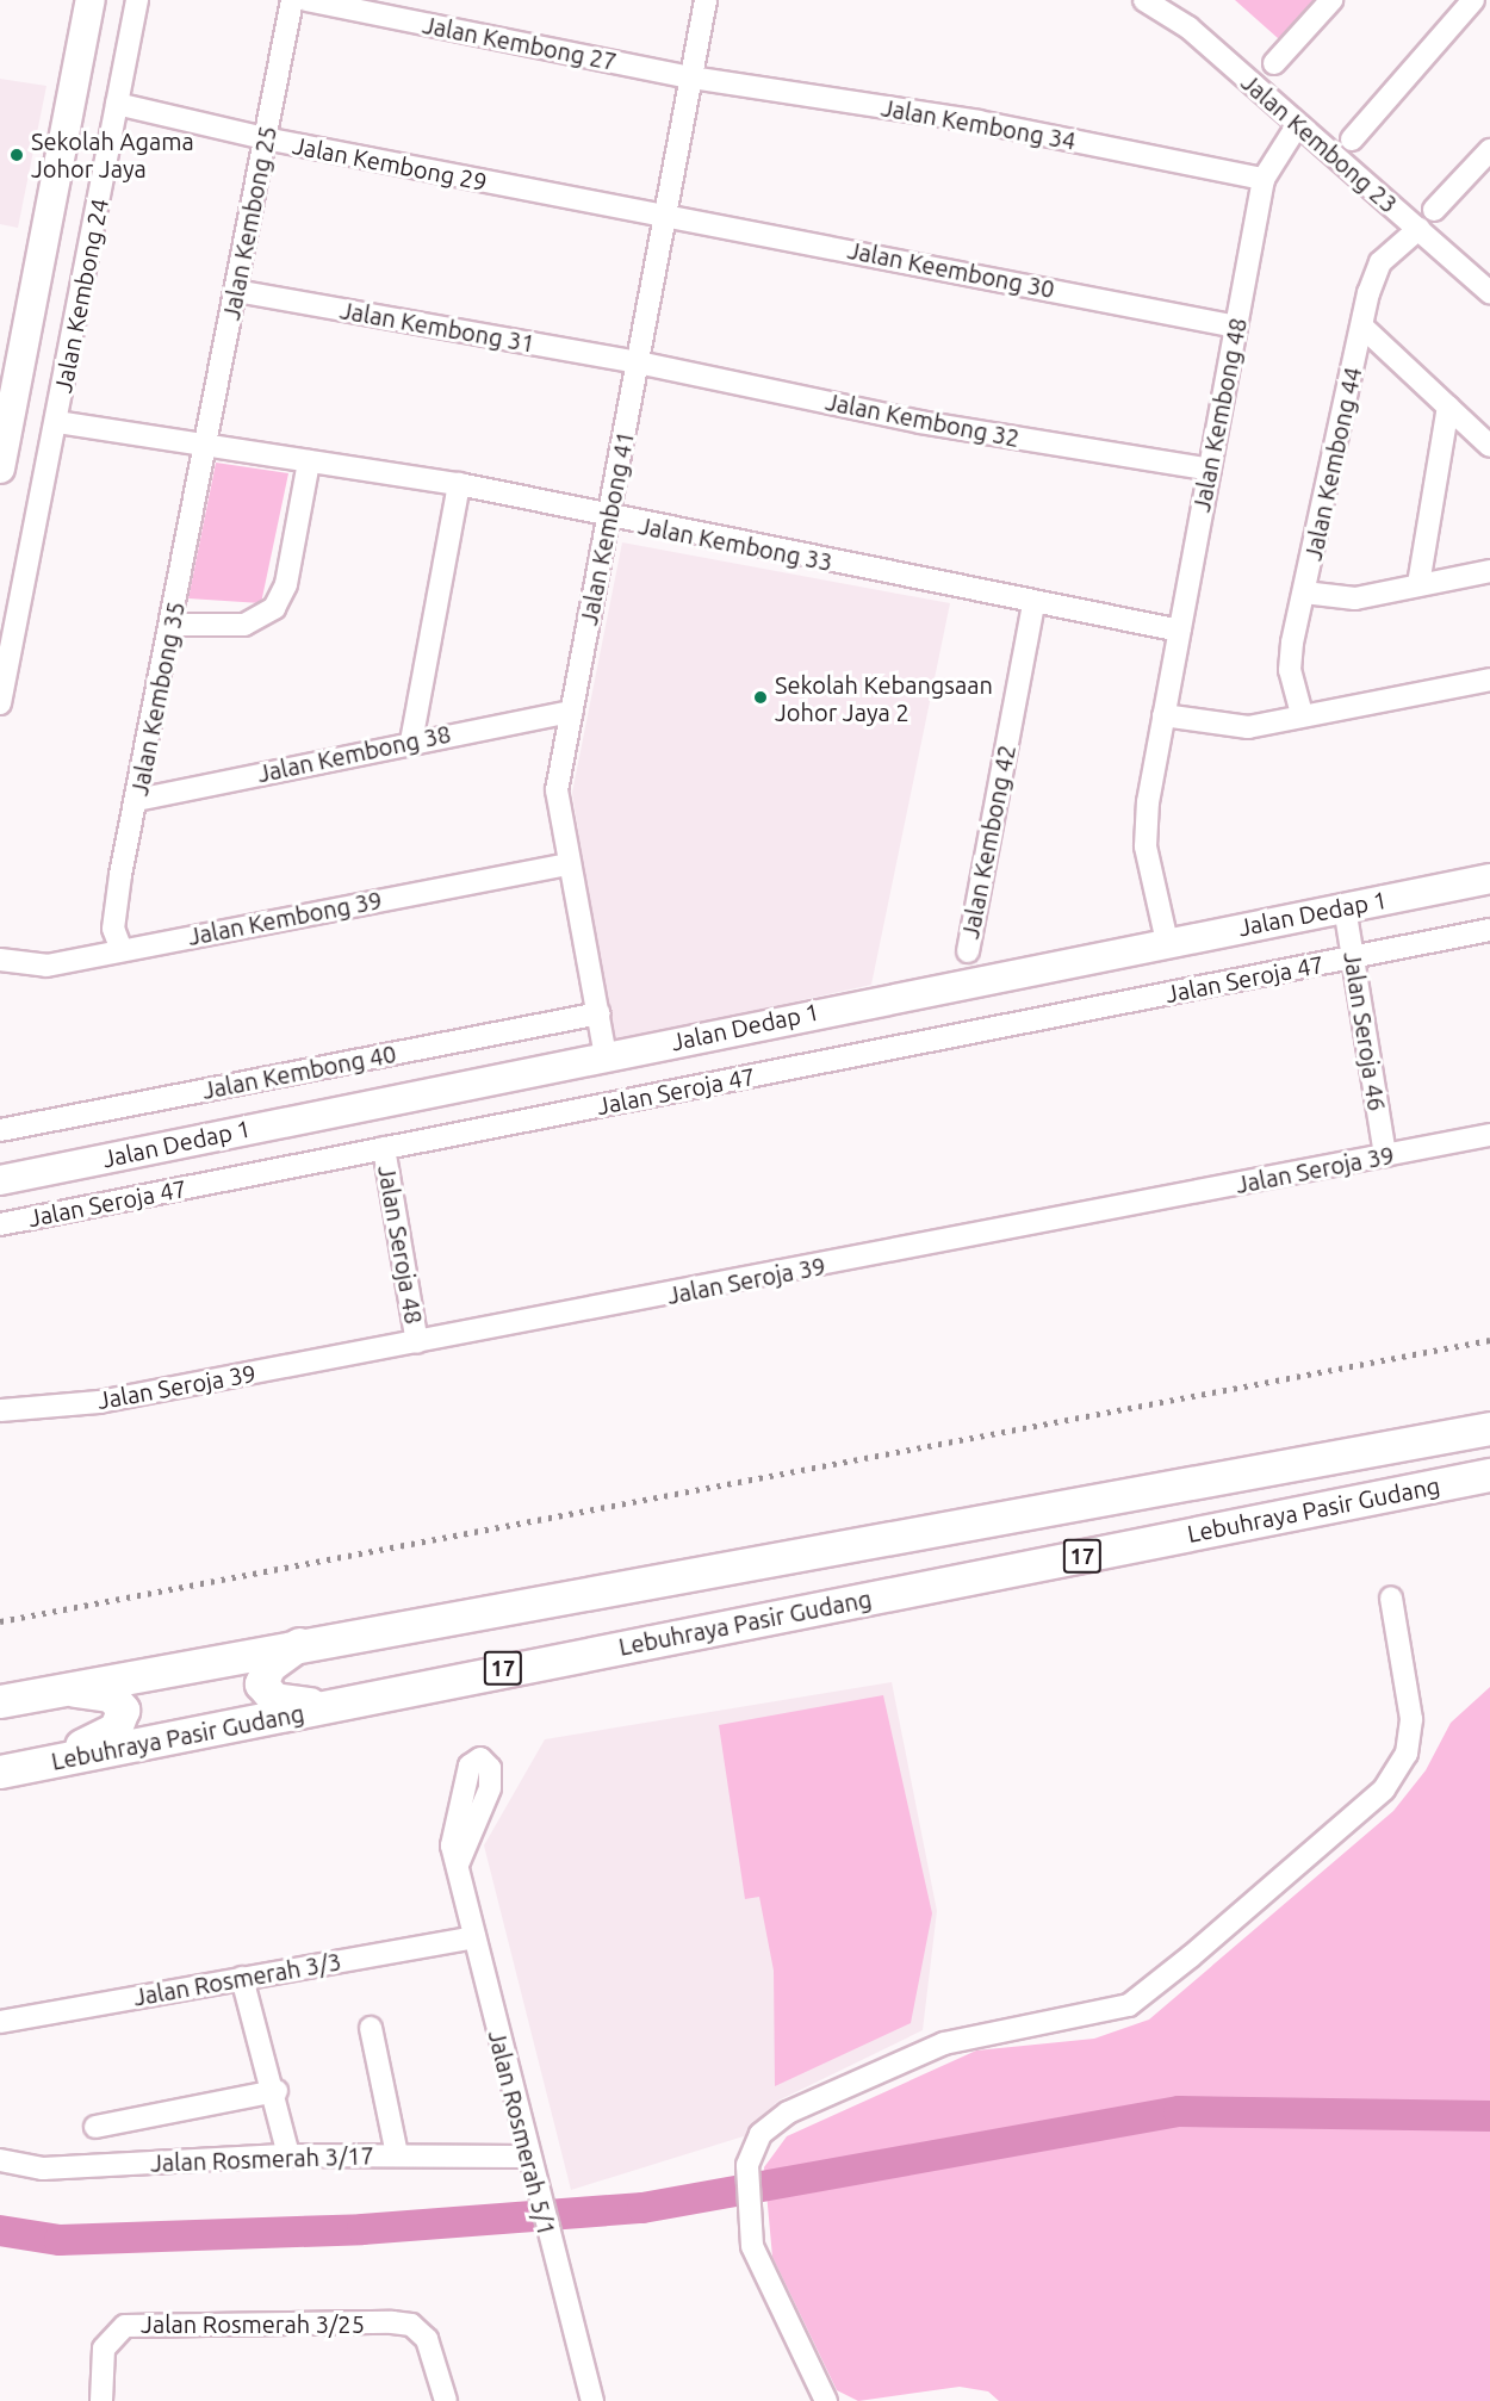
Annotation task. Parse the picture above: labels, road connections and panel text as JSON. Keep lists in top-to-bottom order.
{
  "streets": {
    "highway": ["Lebuhraya Pasir Gudang", "17"],
    "main road": ["Jalan Dedap 1"],
    "street": [
      "Jalan Kembong 27",
      "Jalan Kembong 34",
      "Jalan Kembong 23",
      "Jalan Kembong 29",
      "Jalan Kembong 25",
      "Jalan Keembong 30",
      "Jalan Kembong 24",
      "Jalan Kembong 31",
      "Jalan Kembong 48",
      "Jalan Kembong 32",
      "Jalan Kembong 44",
      "Jalan Kembong 41",
      "Jalan Kembong 33",
      "Jalan Kembong 35",
      "Jalan Kembong 38",
      "Jalan Kembong 42",
      "Jalan Kembong 39",
      "Jalan Seroja 47",
      "Jalan Seroja 46",
      "Jalan Kembong 40",
      "Jalan Seroja 39",
      "Jalan Seroja 48",
      "Jalan Rosmerah 3/3",
      "Jalan Rosmerah 5/1",
      "Jalan Rosmerah 3/17",
      "Jalan Rosmerah 3/25"
    ]
  },
  "crossings": [
    ["Jalan Kembong 27", "Jalan Kembong 34"],
    ["Jalan Kembong 27", "Jalan Kembong 41"],
    ["Jalan Kembong 34", "Jalan Kembong 48"],
    ["Jalan Kembong 34", "Jalan Kembong 41"],
    ["Jalan Kembong 23", "Jalan Kembong 48"],
    ["Jalan Kembong 23", "Jalan Kembong 44"],
    ["Jalan Kembong 29", "Jalan Kembong 25"],
    ["Jalan Kembong 29", "Jalan Keembong 30"],
    ["Jalan Kembong 29", "Jalan Kembong 24"],
    ["Jalan Kembong 29", "Jalan Kembong 41"],
    ["Jalan Kembong 25", "Jalan Kembong 31"],
    ["Jalan Kembong 25", "Jalan Kembong 33"],
    ["Jalan Kembong 25", "Jalan Kembong 35"],
    ["Jalan Keembong 30", "Jalan Kembong 48"],
    ["Jalan Keembong 30", "Jalan Kembong 41"],
    ["Jalan Kembong 24", "Jalan Kembong 33"],
    ["Jalan Kembong 31", "Jalan Kembong 32"],
    ["Jalan Kembong 31", "Jalan Kembong 41"],
    ["Jalan Kembong 48", "Jalan Kembong 32"],
    ["Jalan Kembong 48", "Jalan Kembong 33"],
    ["Jalan Kembong 48", "Jalan Dedap 1"],
    ["Jalan Kembong 32", "Jalan Kembong 41"],
    ["Jalan Kembong 41", "Jalan Kembong 33"],
    ["Jalan Kembong 41", "Jalan Kembong 38"],
    ["Jalan Kembong 41", "Jalan Dedap 1"],
    ["Jalan Kembong 41", "Jalan Kembong 39"],
    ["Jalan Kembong 41", "Jalan Kembong 40"],
    ["Jalan Kembong 33", "Jalan Kembong 35"],
    ["Jalan Kembong 33", "Jalan Kembong 42"],
    ["Jalan Kembong 35", "Jalan Kembong 38"],
    ["Jalan Kembong 35", "Jalan Kembong 39"],
    ["Jalan Dedap 1", "Jalan Seroja 46"],
    ["Jalan Seroja 47", "Jalan Seroja 46"],
    ["Jalan Seroja 47", "Jalan Seroja 48"],
    ["Jalan Seroja 46", "Jalan Seroja 39"],
    ["Jalan Seroja 39", "Jalan Seroja 48"],
    ["Jalan Rosmerah 3/3", "Jalan Rosmerah 5/1"],
    ["Jalan Rosmerah 5/1", "Jalan Rosmerah 3/17"]
  ],
  "places": ["Sekolah Agama Johor Jaya", "Sekolah Kebangsaan Johor Jaya 2"]
}
